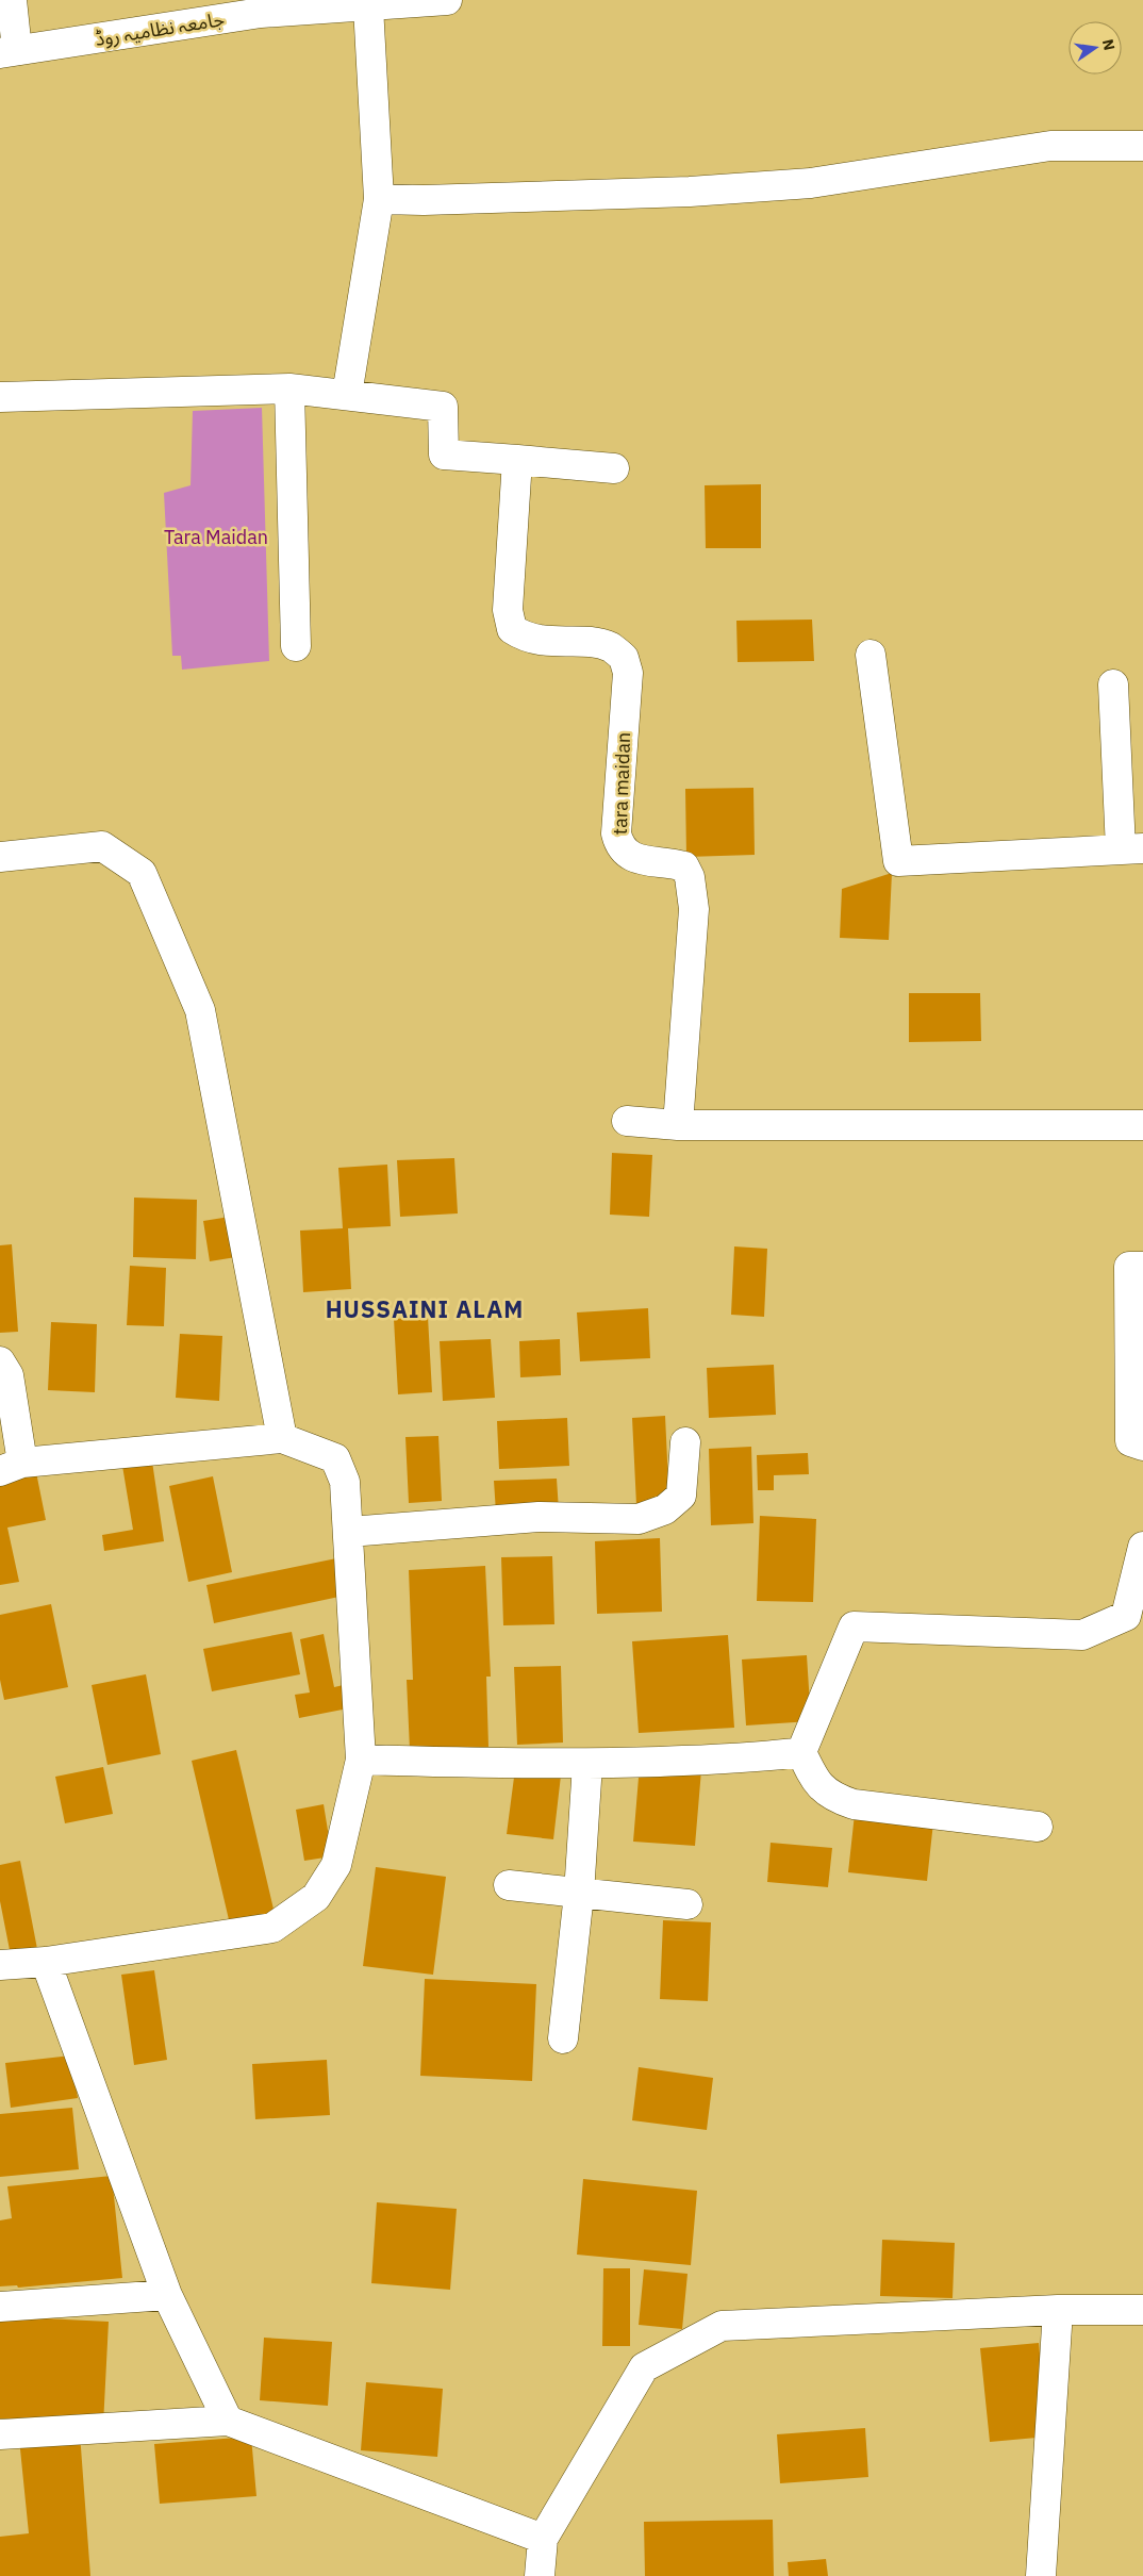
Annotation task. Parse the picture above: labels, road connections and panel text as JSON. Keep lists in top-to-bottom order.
{
  "streets": {
    "street": ["جامعہ نظامیہ روڈ", "tara maidan"]
  },
  "districts": ["HUSSAINI ALAM"],
  "parks": ["Tara Maidan"],
  "north": "right"
}
